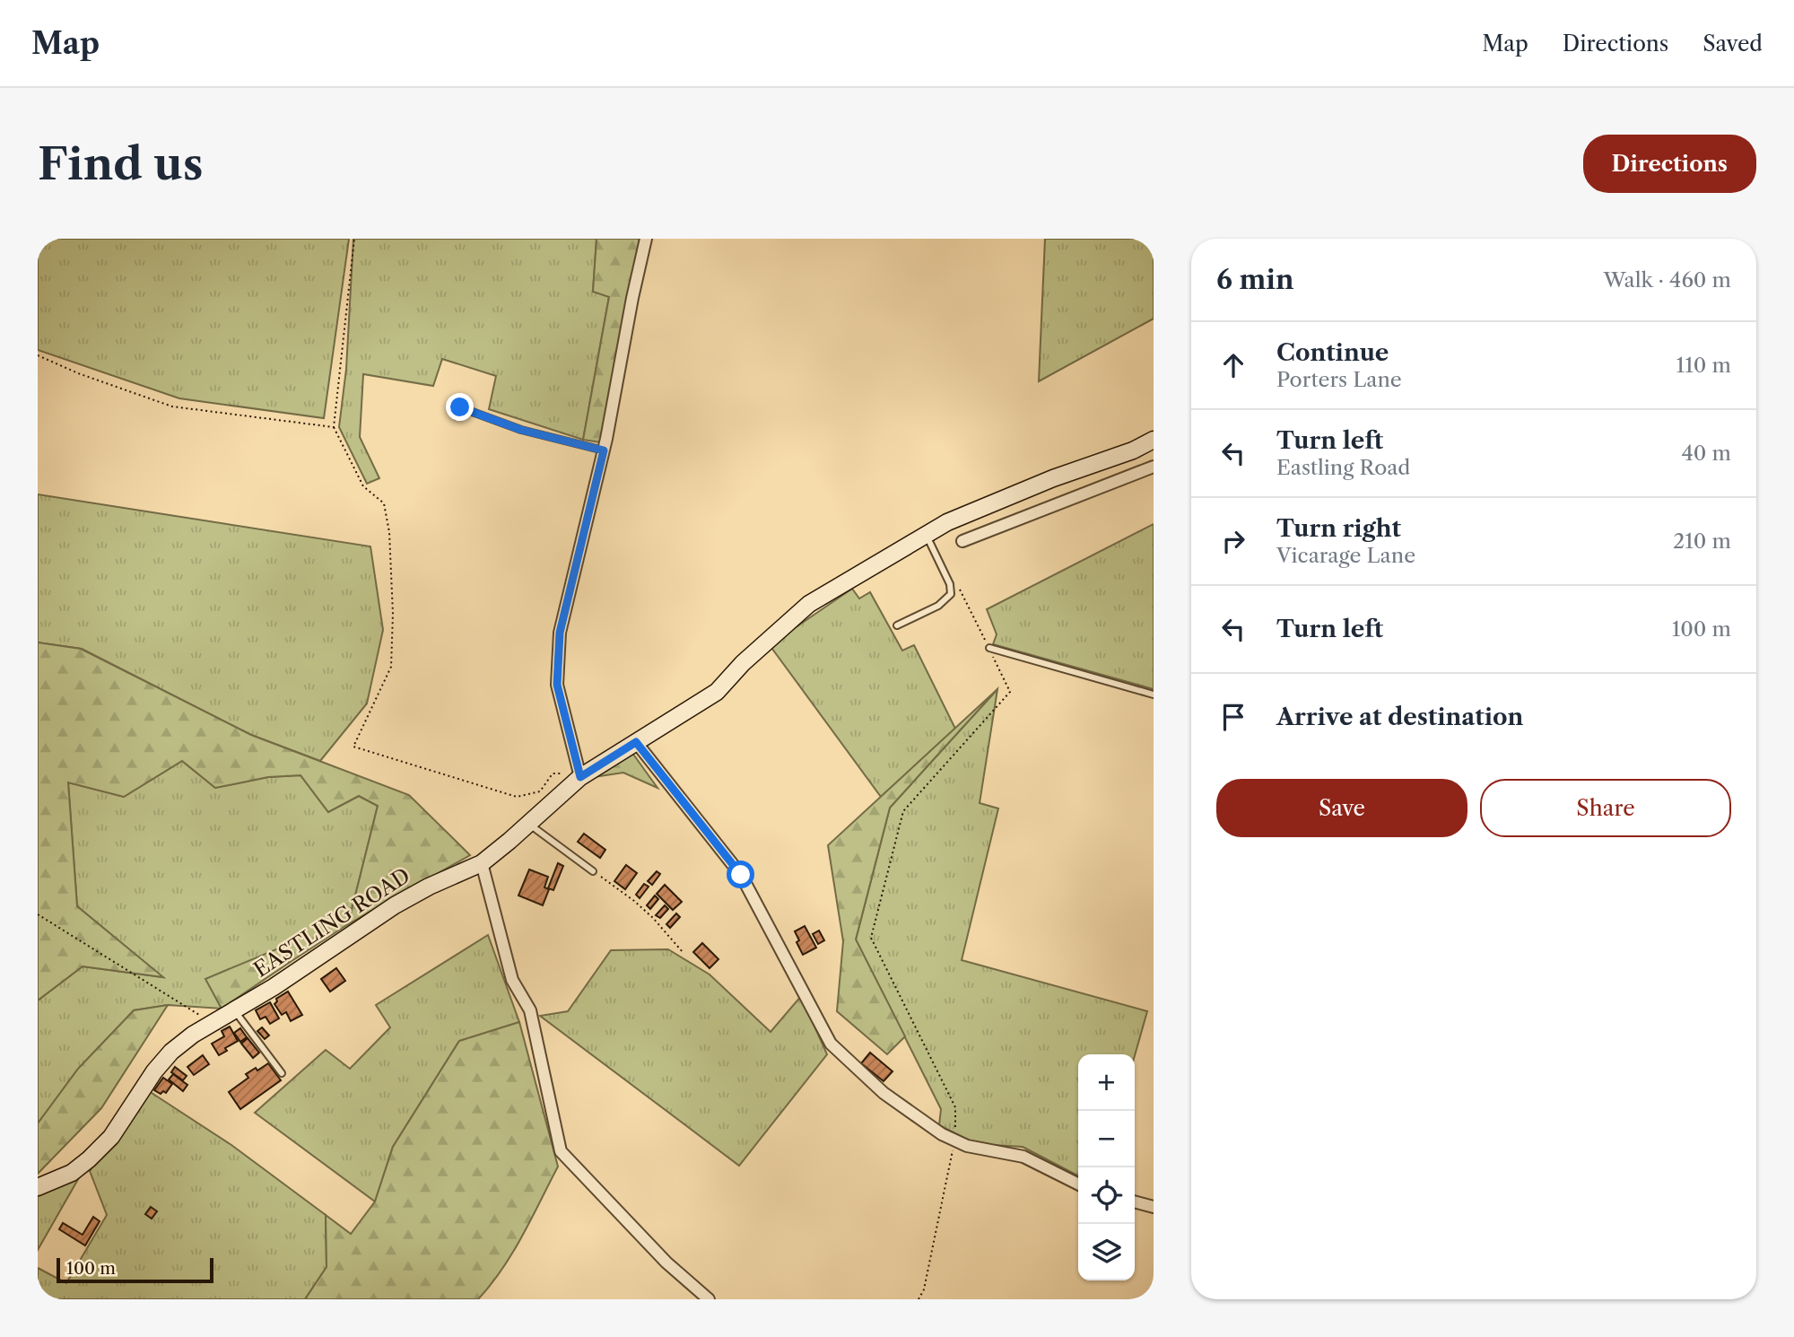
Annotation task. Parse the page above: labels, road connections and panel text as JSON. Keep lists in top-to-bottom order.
{
  "streets": {
    "street": ["EASTLING ROAD"]
  },
  "scale_bar": "100 m",
  "page": {
    "header": "Map",
    "nav": ["Map", "Directions", "Saved"],
    "buttons": [
      "Directions",
      ["Save", "Share"]
    ],
    "title": "Find us",
    "heading": ["6 min", "Walk · 460 m"],
    "list": [
      ["Continue", "Porters Lane", "110 m"],
      ["Turn left", "Eastling Road", "40 m"],
      ["Turn right", "Vicarage Lane", "210 m"],
      ["Turn left", "100 m"],
      "Arrive at destination"
    ],
    "map_buttons": ["+", "−"],
    "scale": "100 m"
  }
}
